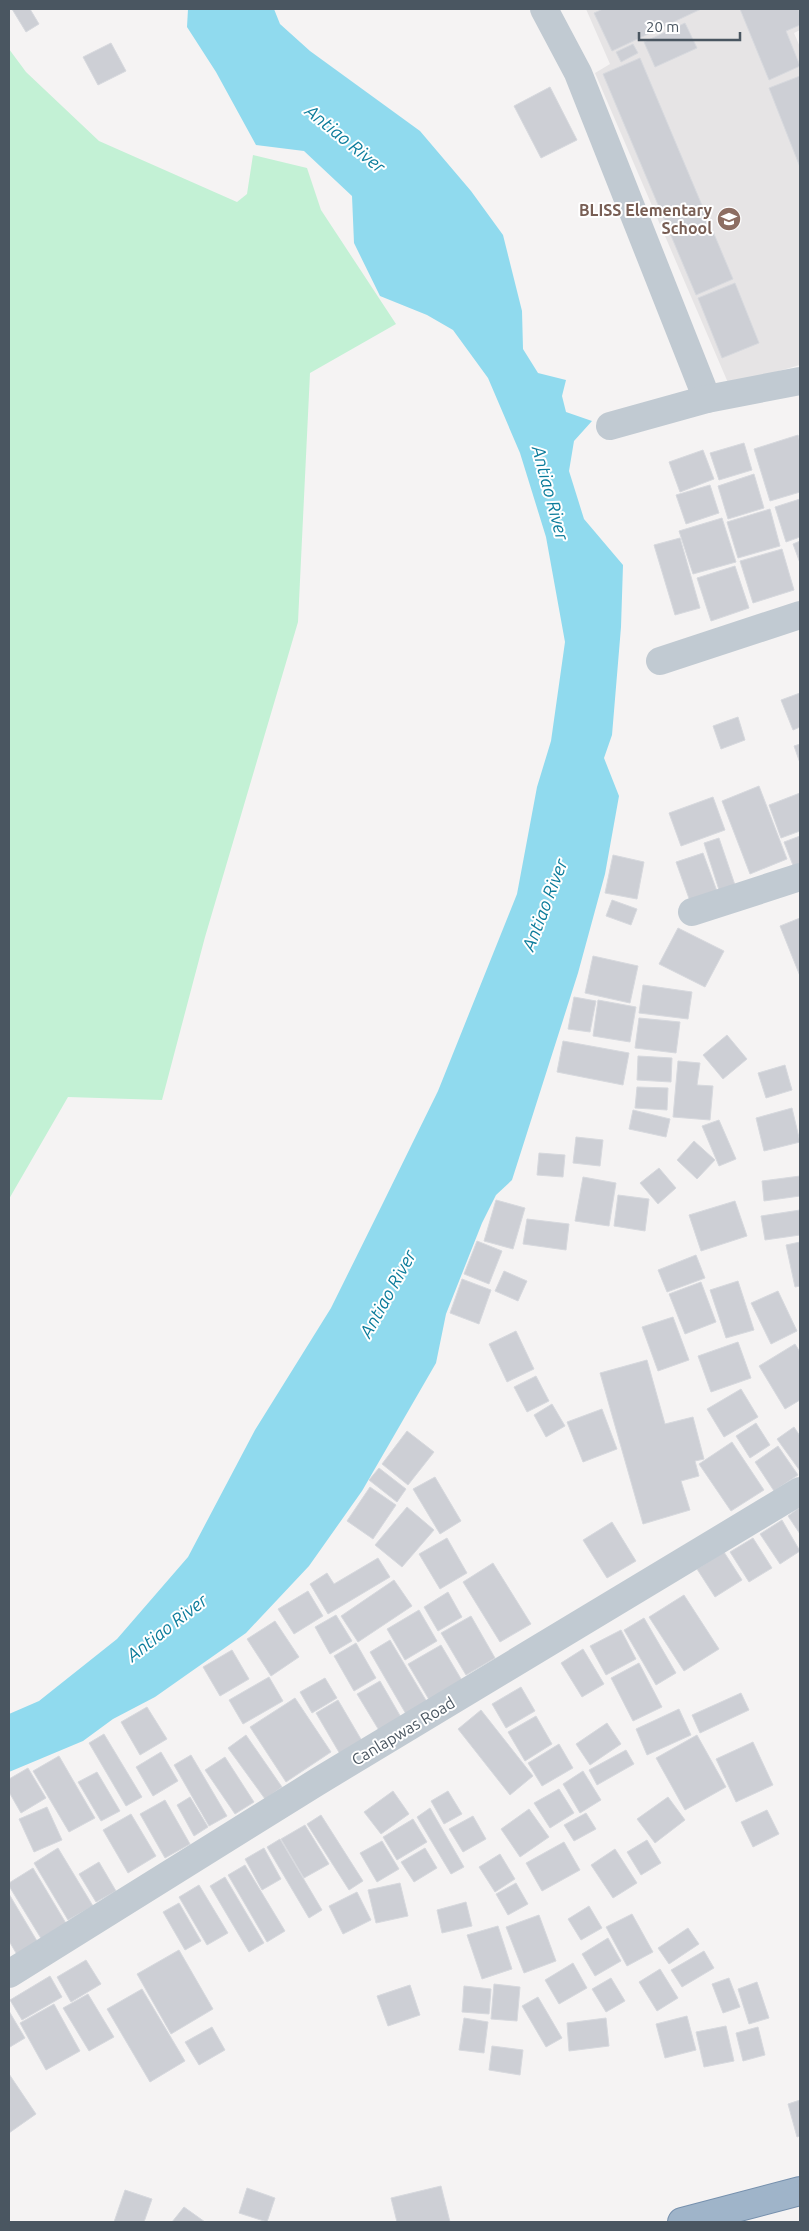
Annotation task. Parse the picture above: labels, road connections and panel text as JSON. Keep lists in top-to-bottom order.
{
  "streets": {
    "street": ["Canlapwas Road"]
  },
  "water": ["Antiao River"],
  "places": {
    "school or university": ["BLISS Elementary School"]
  },
  "scale_bar": "20 m"
}
